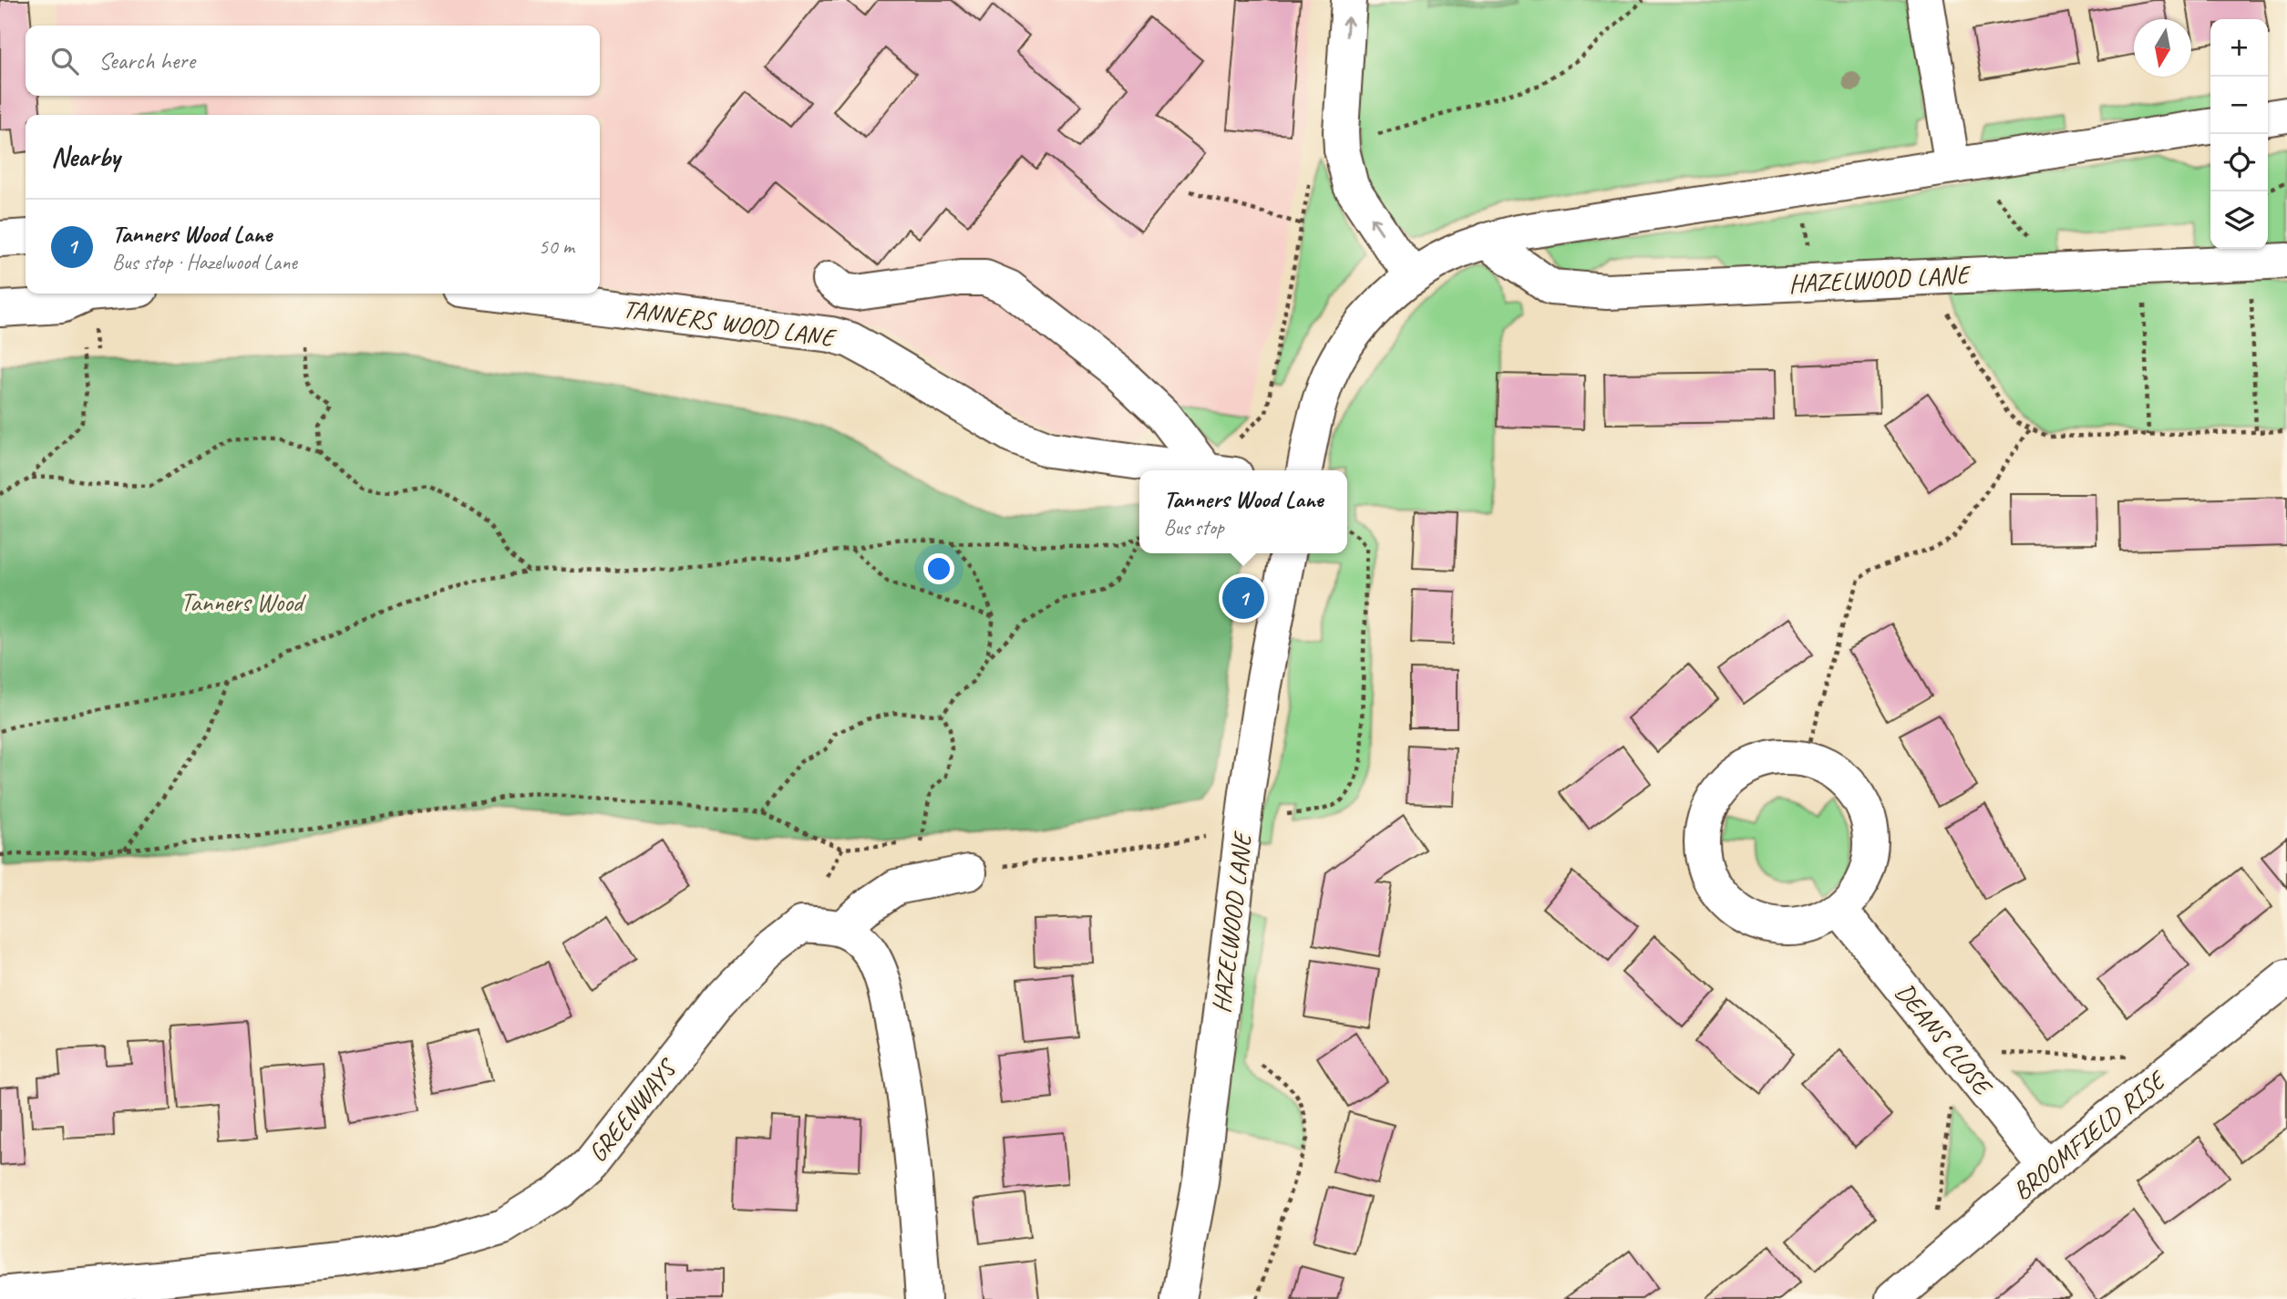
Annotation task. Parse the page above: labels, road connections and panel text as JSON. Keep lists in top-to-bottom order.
{
  "streets": {
    "street": [
      "HAZELWOOD LANE",
      "TANNERS WOOD LANE",
      "DEANS CLOSE",
      "GREENWAYS",
      "BROOMFIELD RISE"
    ]
  },
  "crossings": [
    ["DEANS CLOSE", "BROOMFIELD RISE"]
  ],
  "parks": ["Tanners Wood"],
  "north": "bottom",
  "page": {
    "map_buttons": ["+", "−"],
    "search": "Search here",
    "heading": "Nearby",
    "list": [
      {
        "mark": "1",
        "name": "Tanners Wood Lane",
        "note": "Bus stop · Hazelwood Lane",
        "value": "50 m"
      }
    ],
    "popup": ["Tanners Wood Lane", "Bus stop"],
    "pins": "1"
  }
}
